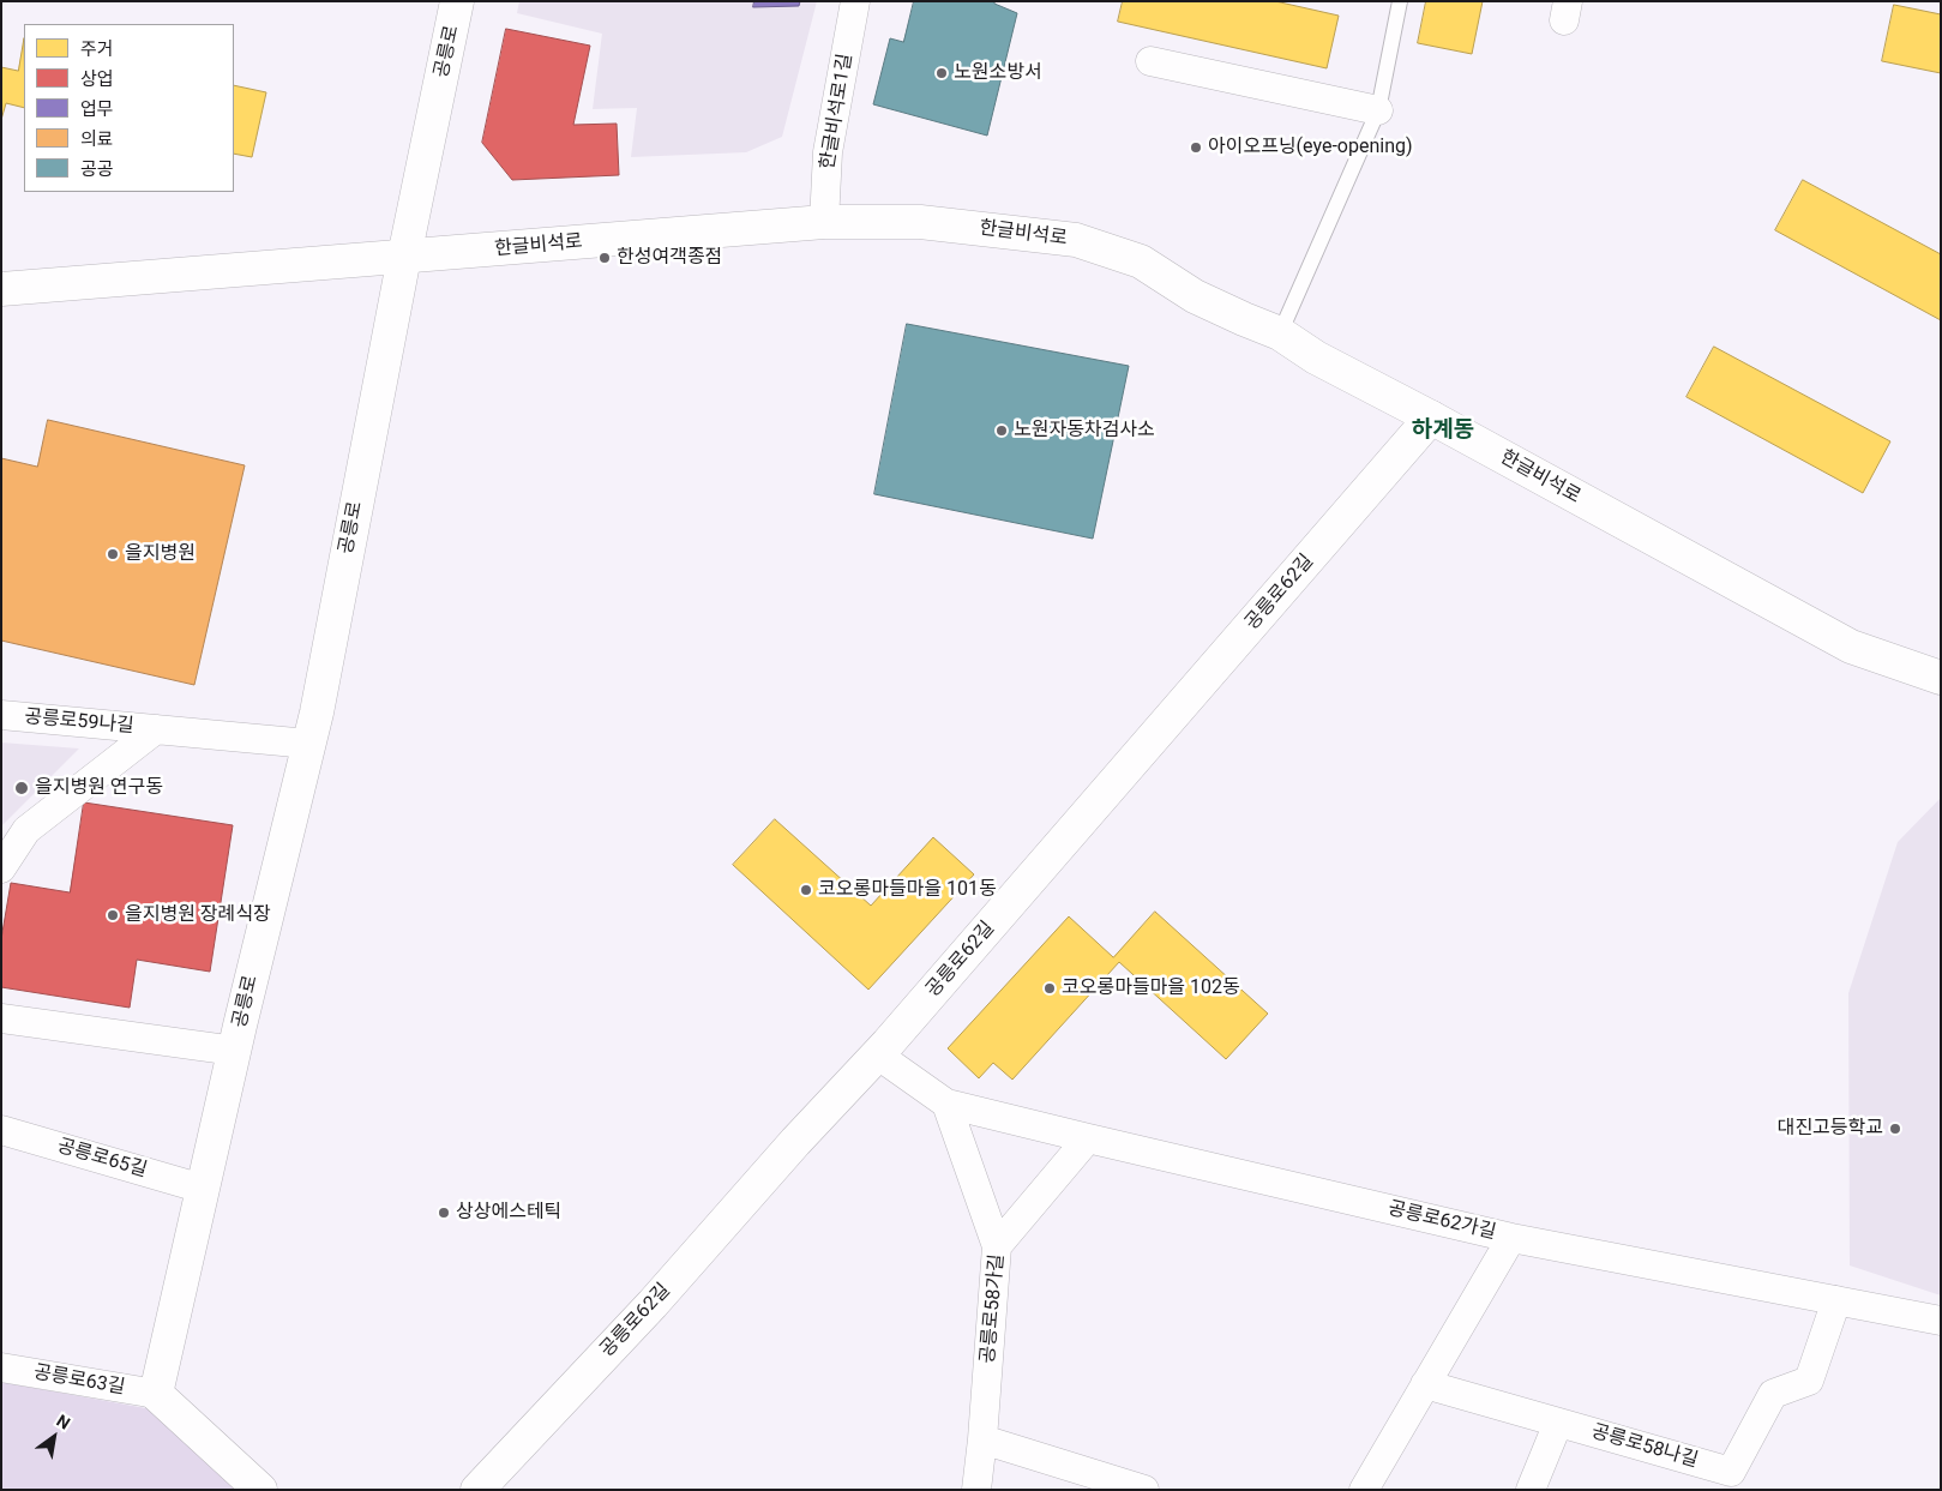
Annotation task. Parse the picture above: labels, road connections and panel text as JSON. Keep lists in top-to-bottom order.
{
  "streets": {
    "street": [
      "공릉로",
      "한글비석로1길",
      "한글비석로",
      "공릉로62길",
      "공릉로59나길",
      "공릉로65길",
      "공릉로62가길",
      "공릉로58가길",
      "공릉로63길",
      "공릉로58나길"
    ]
  },
  "crossings": [
    ["공릉로", "한글비석로"],
    ["공릉로", "공릉로59나길"],
    ["공릉로", "공릉로65길"],
    ["공릉로", "공릉로63길"],
    ["한글비석로1길", "한글비석로"],
    ["한글비석로", "공릉로62길"],
    ["공릉로62길", "공릉로62가길"],
    ["공릉로62가길", "공릉로58가길"]
  ],
  "districts": ["하계동"],
  "places": [
    "노원소방서",
    "아이오프닝(eye-opening)",
    "한성여객종점",
    "노원자동차검사소",
    "을지병원",
    "을지병원 연구동",
    "코오롱마들마을 101동",
    "을지병원 장례식장",
    "코오롱마들마을 102동",
    "대진고등학교",
    "상상에스테틱"
  ],
  "legend": [
    "주거",
    "상업",
    "업무",
    "의료",
    "공공"
  ],
  "north": "top right"
}
